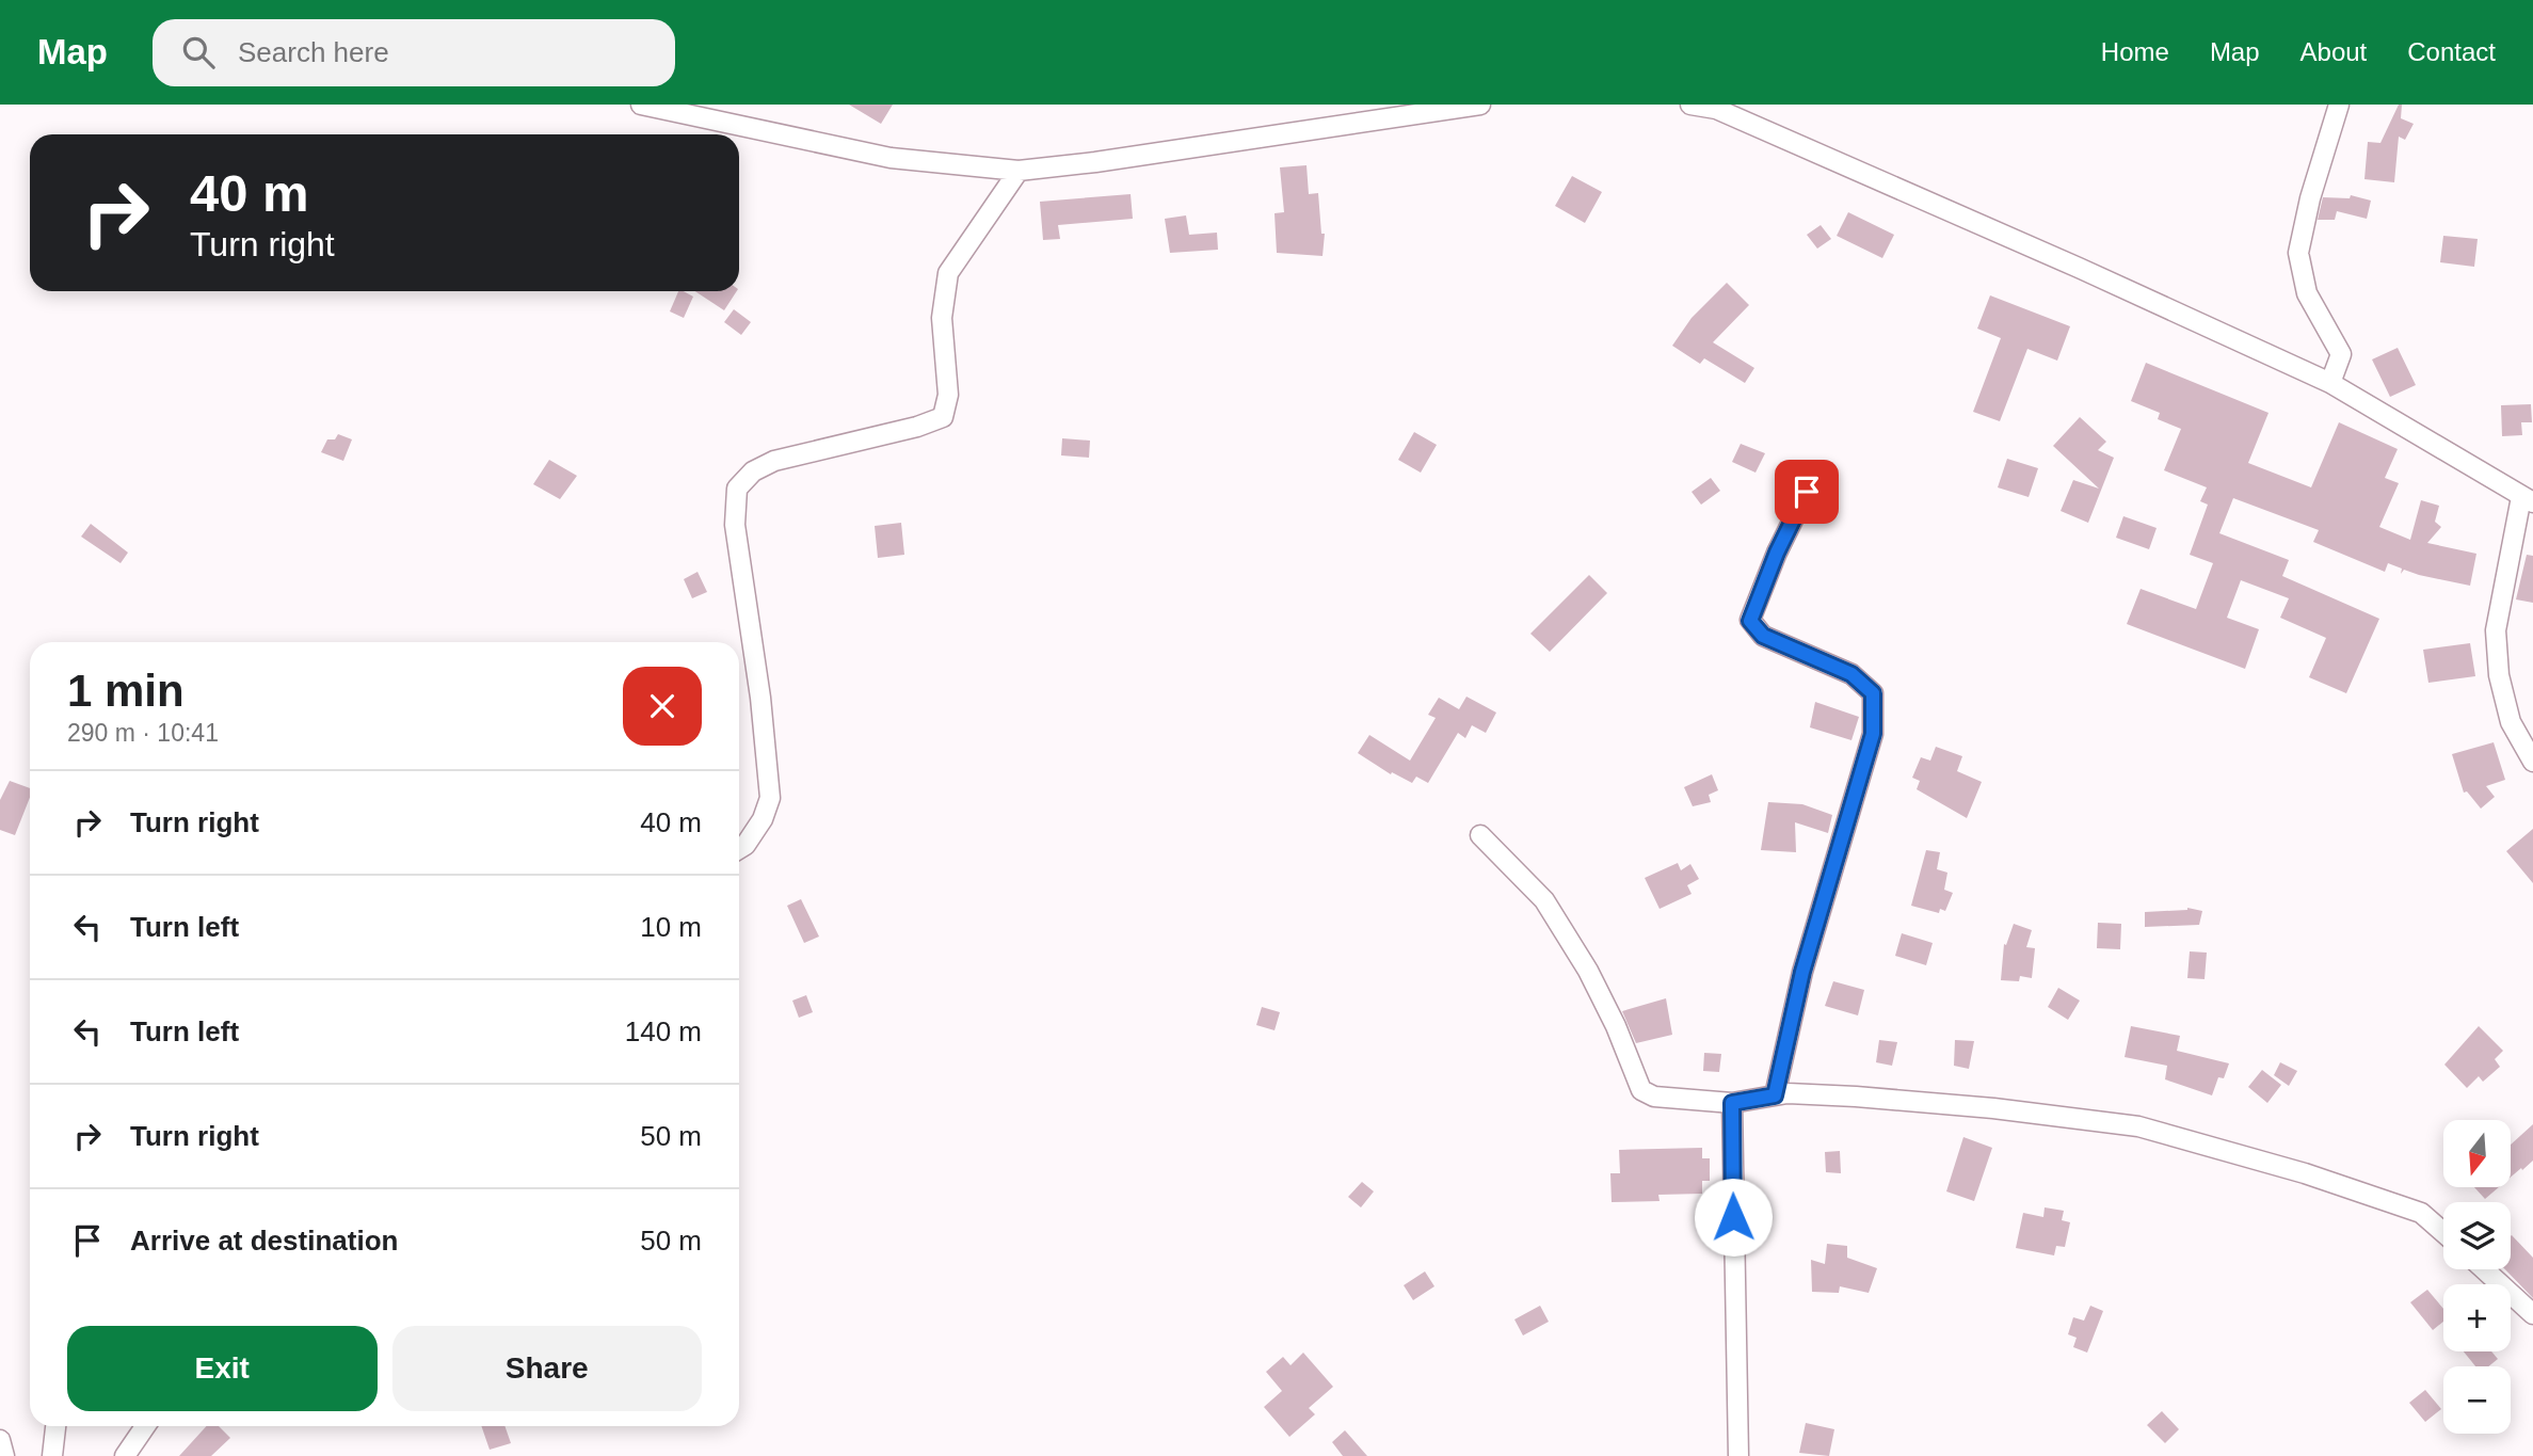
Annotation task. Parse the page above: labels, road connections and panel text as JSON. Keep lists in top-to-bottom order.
{
  "north": "bottom",
  "page": {
    "header": "Map",
    "search": "Search here",
    "nav": [
      "Home",
      "Map",
      "About",
      "Contact"
    ],
    "turn": ["40 m", "Turn right"],
    "heading": ["1 min", "290 m · 10:41"],
    "list": [
      {
        "name": "Turn right",
        "value": "40 m"
      },
      {
        "name": "Turn left",
        "value": "10 m"
      },
      {
        "name": "Turn left",
        "value": "140 m"
      },
      {
        "name": "Turn right",
        "value": "50 m"
      },
      {
        "name": "Arrive at destination",
        "value": "50 m"
      }
    ],
    "map_buttons": ["+", "−"],
    "buttons": ["Exit", "Share"]
  }
}
